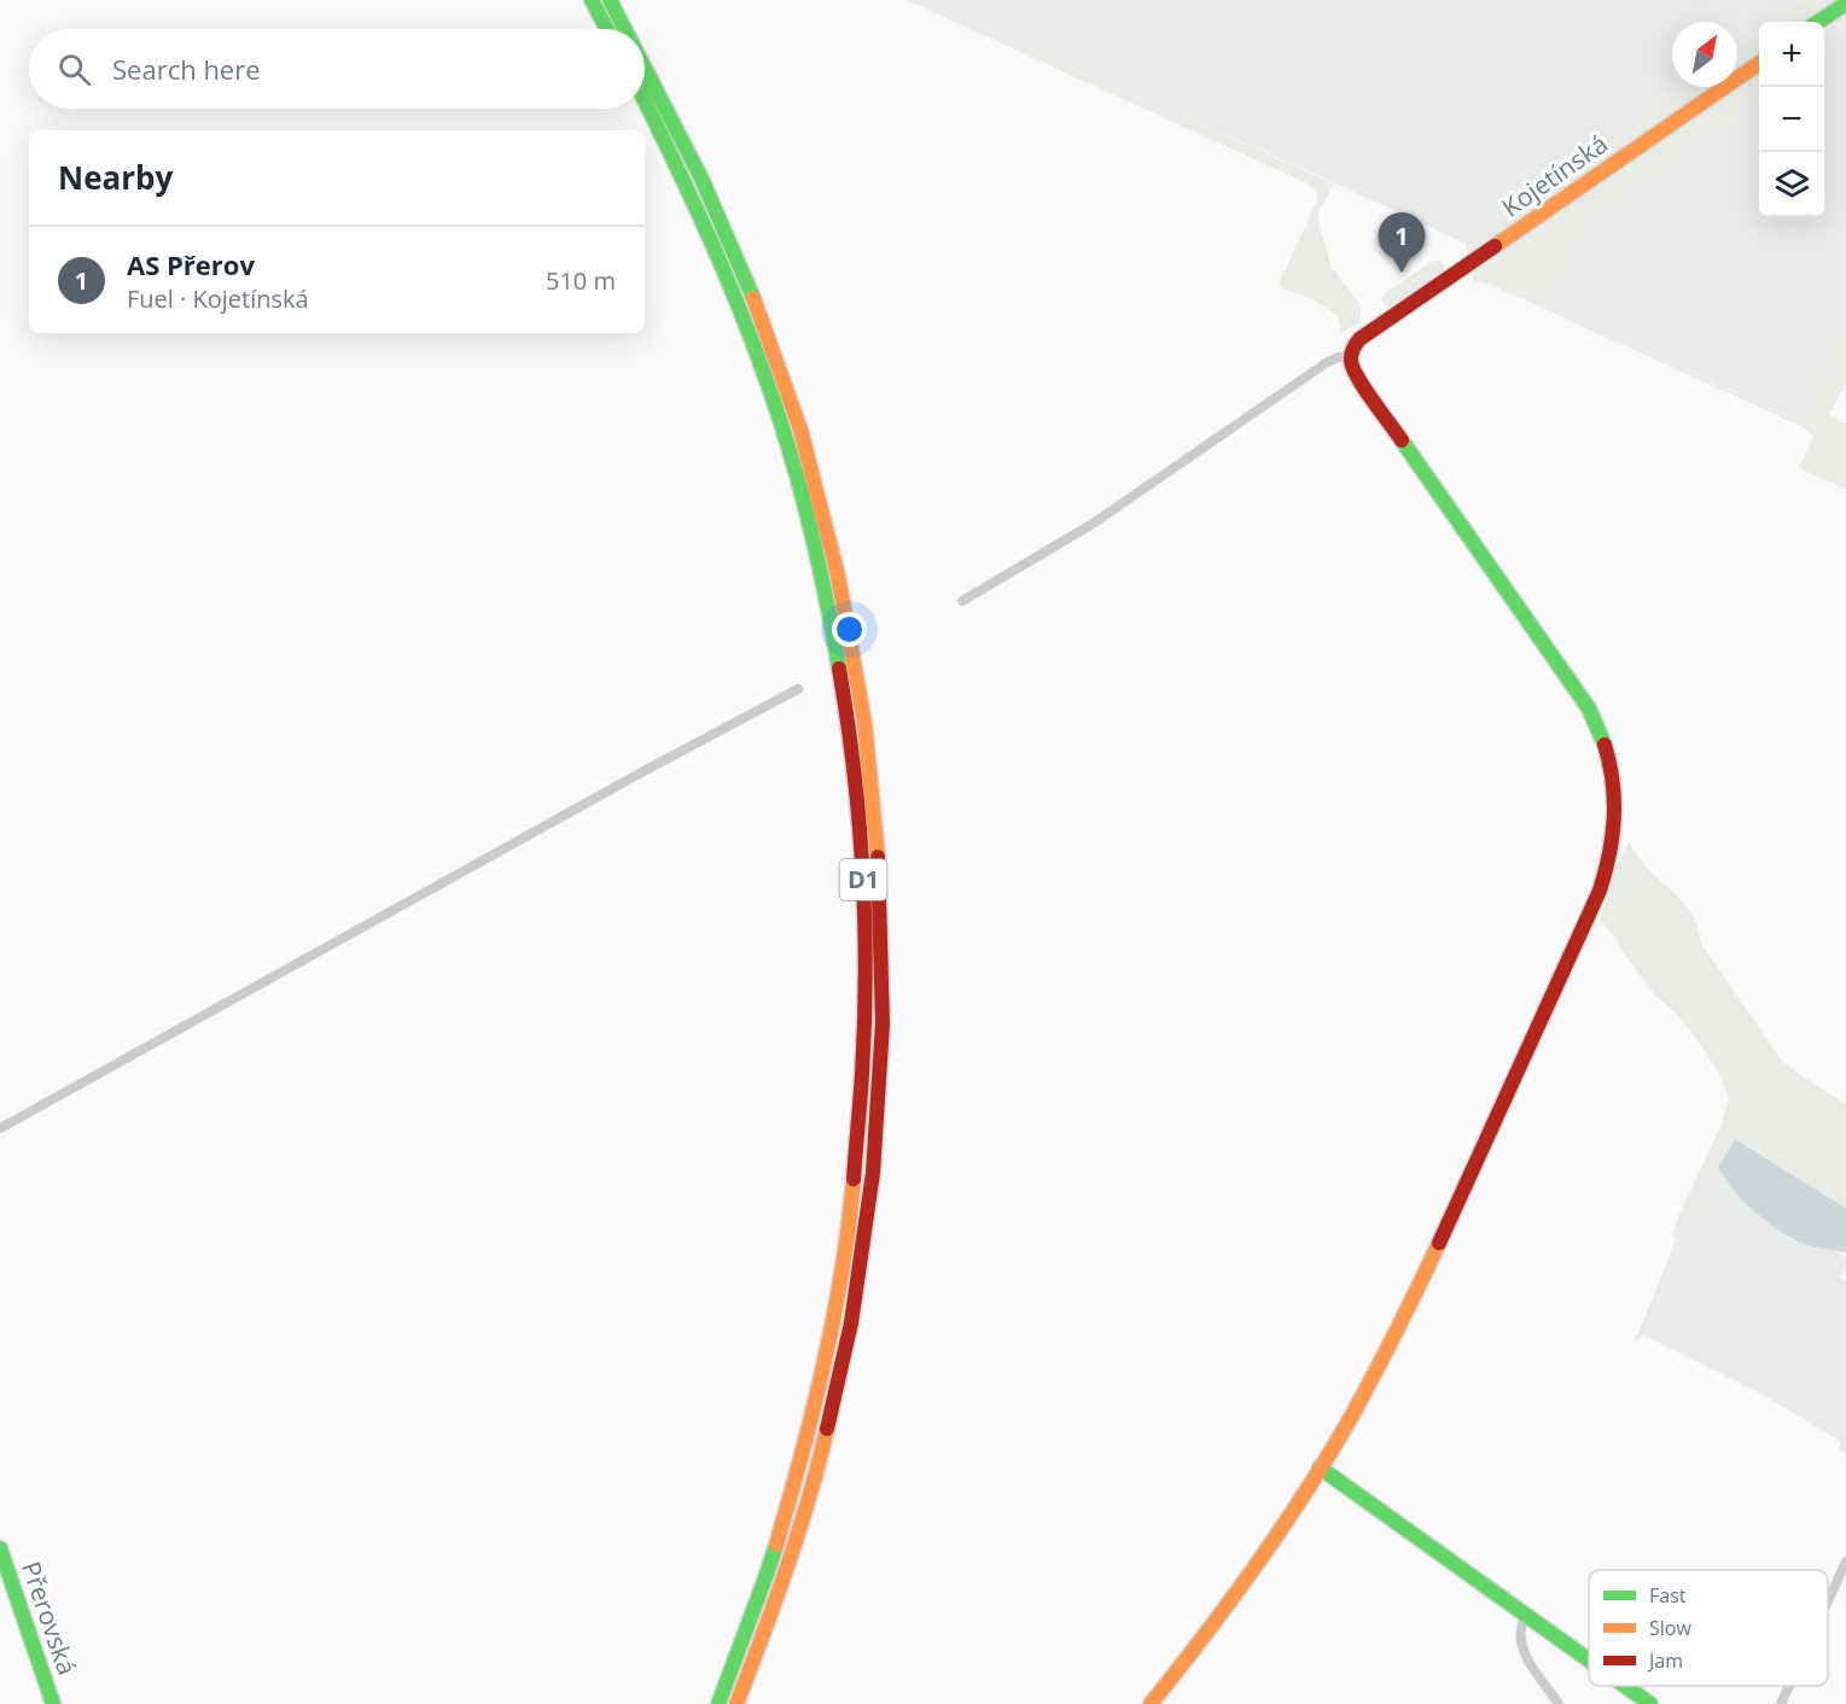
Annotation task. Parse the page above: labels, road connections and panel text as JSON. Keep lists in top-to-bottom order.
{
  "streets": {
    "main road": ["Kojetínská", "D1", "Přerovská"]
  },
  "legend": ["Fast", "Slow", "Jam"],
  "north": "top right",
  "page": {
    "map_buttons": ["+", "−"],
    "search": "Search here",
    "heading": "Nearby",
    "pins": "1",
    "list": [
      {
        "mark": "1",
        "name": "AS Přerov",
        "note": "Fuel · Kojetínská",
        "value": "510 m"
      }
    ]
  }
}
